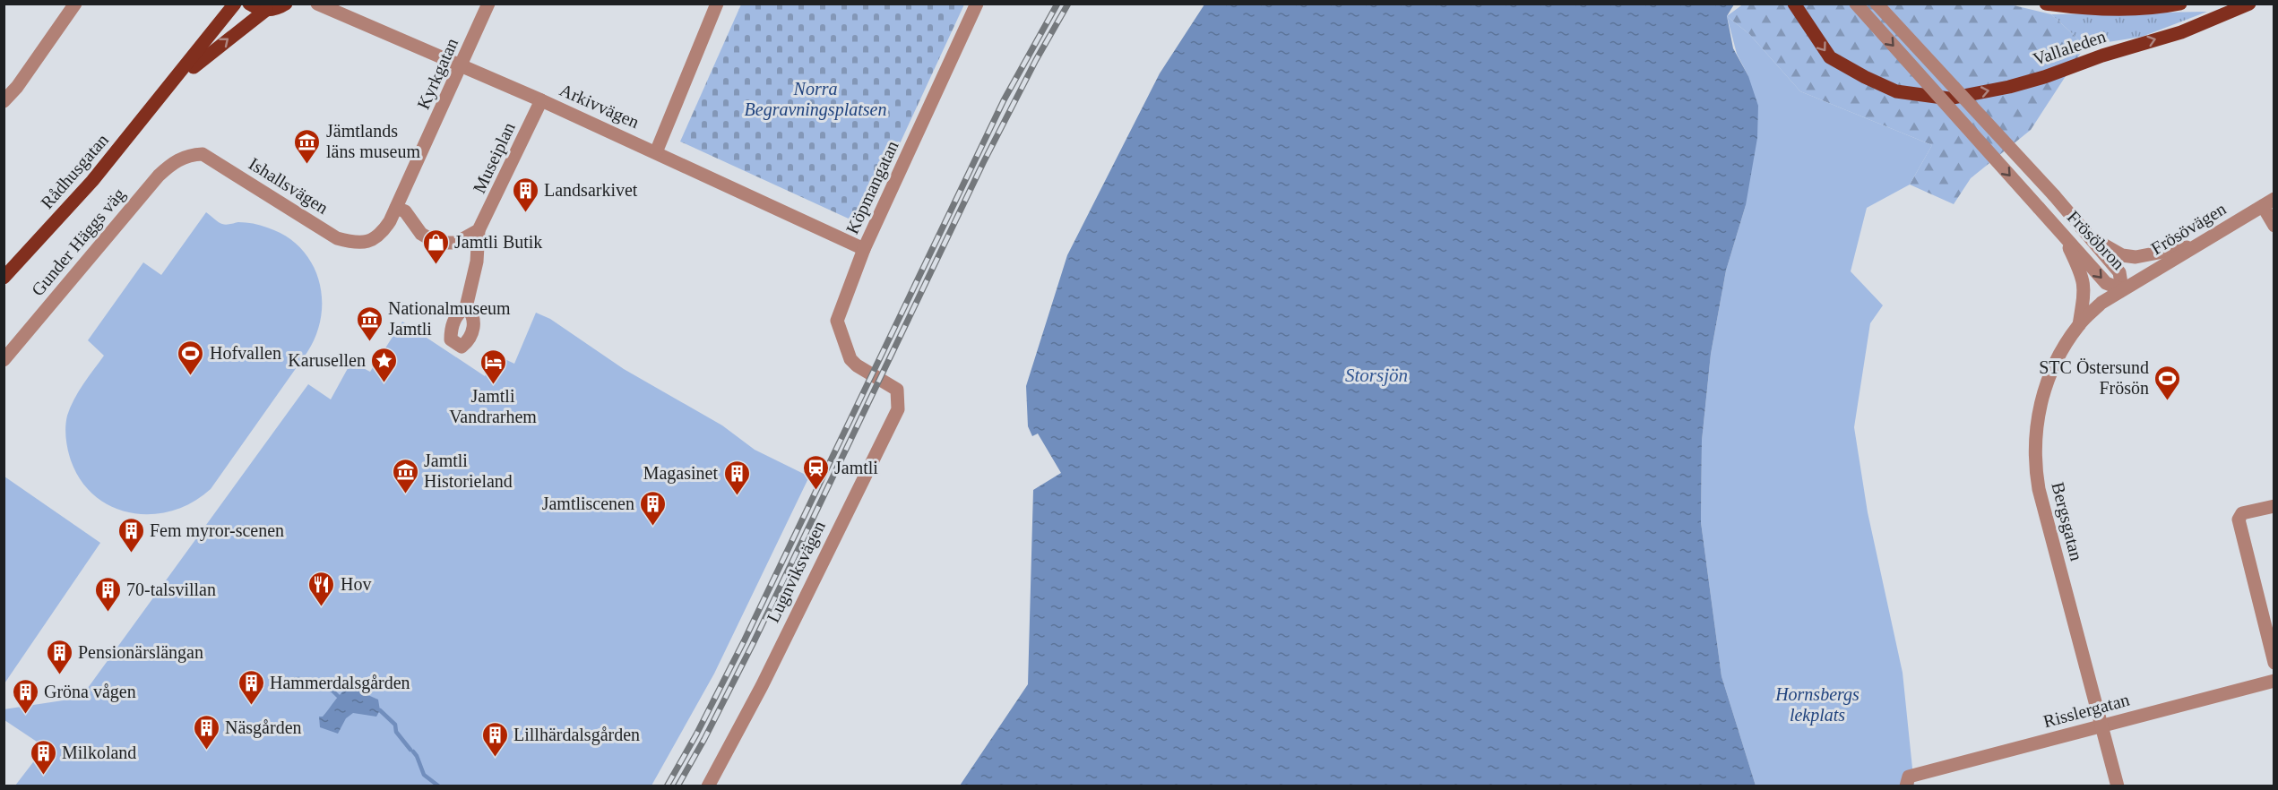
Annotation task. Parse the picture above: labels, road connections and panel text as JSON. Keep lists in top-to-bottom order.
{
  "streets": {
    "main road": ["Vallaleden", "Rådhusgatan"],
    "street": [
      "Kyrkgatan",
      "Arkivvägen",
      "Museiplan",
      "Ishallsvägen",
      "Köpmangatan",
      "Frösövägen",
      "Frösöbron",
      "Gunder Häggs väg",
      "Bergsgatan",
      "Lugnviksvägen",
      "Risslergatan"
    ]
  },
  "crossings": [
    ["Kyrkgatan", "Arkivvägen"],
    ["Kyrkgatan", "Ishallsvägen"],
    ["Arkivvägen", "Museiplan"],
    ["Arkivvägen", "Köpmangatan"],
    ["Ishallsvägen", "Gunder Häggs väg"],
    ["Köpmangatan", "Lugnviksvägen"],
    ["Frösövägen", "Frösöbron"],
    ["Frösövägen", "Bergsgatan"],
    ["Frösöbron", "Bergsgatan"],
    ["Bergsgatan", "Risslergatan"]
  ],
  "one_way": ["Vallaleden"],
  "water": ["Storsjön"],
  "parks": ["Norra Begravningsplatsen", "Hornsbergs lekplats"],
  "places": {
    "museum": ["Jämtlands läns museum", "Nationalmuseum Jamtli", "Jamtli Historieland"],
    "building": [
      "Landsarkivet",
      "Magasinet",
      "Jamtliscenen",
      "Fem myror-scenen",
      "70-talsvillan",
      "Pensionärslängan",
      "Hammerdalsgården",
      "Gröna vågen",
      "Näsgården",
      "Lillhärdalsgården",
      "Milkoland"
    ],
    "shop": ["Jamtli Butik"],
    "sports": ["Hofvallen", "STC Östersund Frösön"],
    "place": ["Karusellen"],
    "hotel": ["Jamtli Vandrarhem"],
    "station": ["Jamtli"],
    "restaurant": ["Hov"]
  }
}
